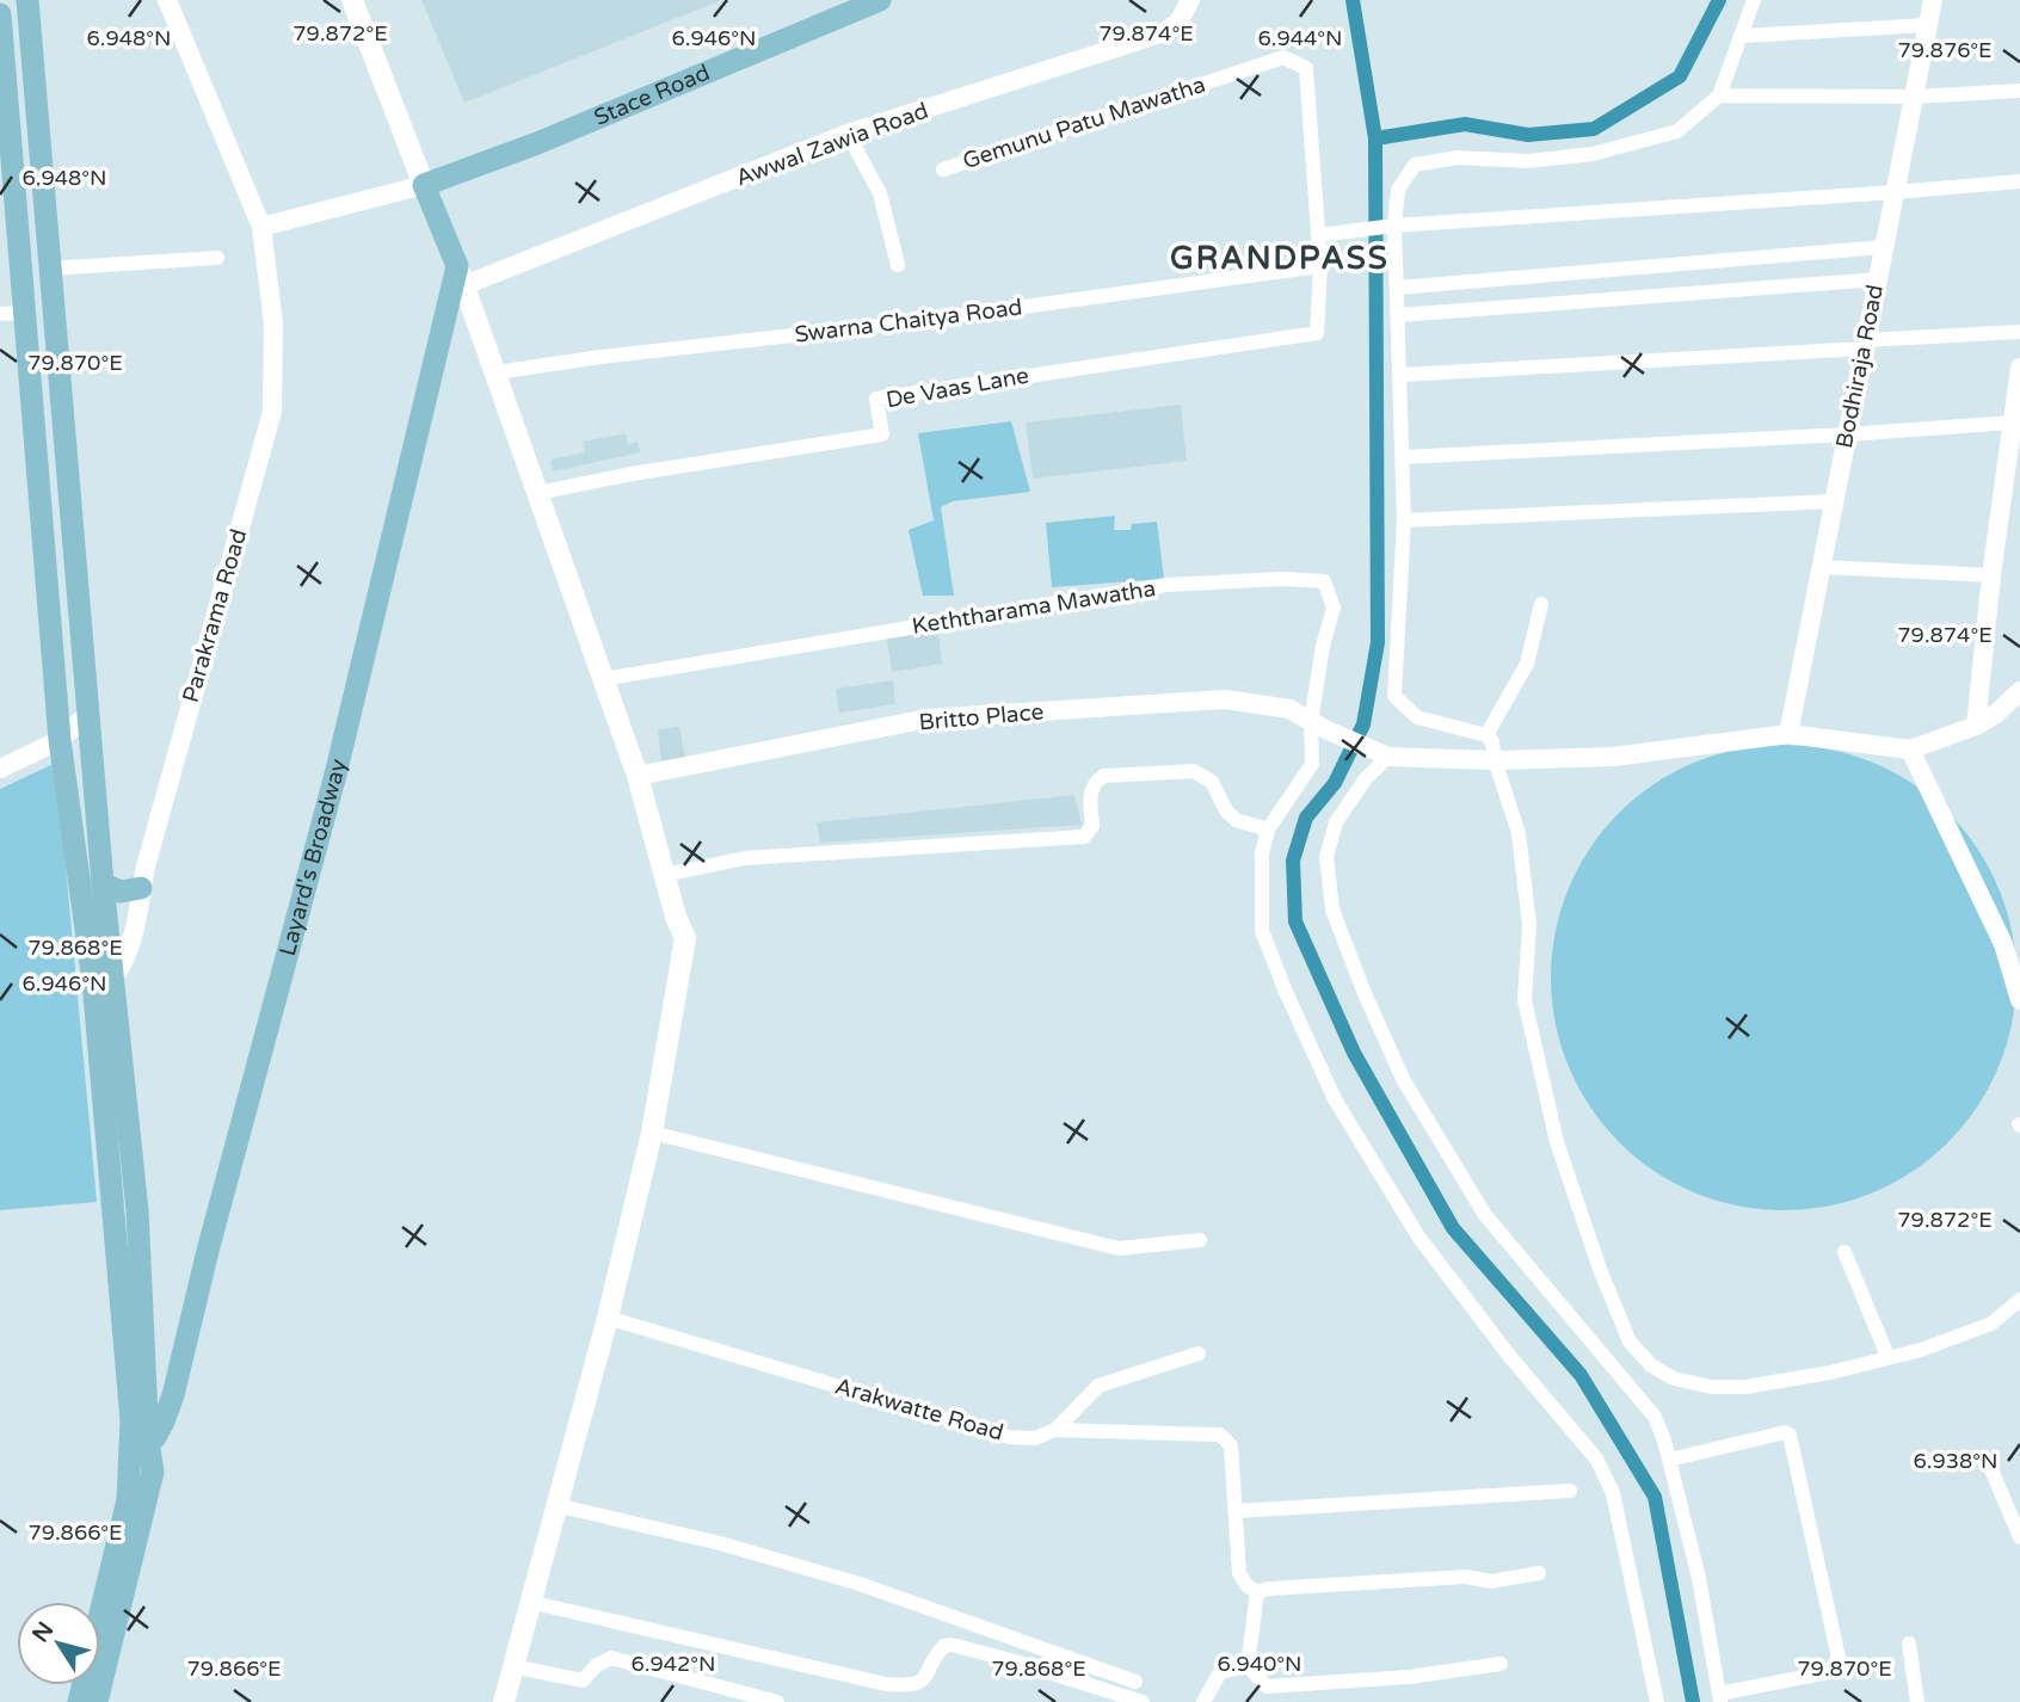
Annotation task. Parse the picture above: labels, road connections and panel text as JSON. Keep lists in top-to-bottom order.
{
  "streets": {
    "main road": ["Stace Road", "Layard's Broadway"],
    "street": [
      "Gemunu Patu Mawatha",
      "Awwal Zawia Road",
      "Swarna Chaitya Road",
      "Bodhiraja Road",
      "De Vaas Lane",
      "Keththarama Mawatha",
      "Parakrama Road",
      "Britto Place",
      "Arakwatte Road"
    ]
  },
  "crossings": [
    ["Gemunu Patu Mawatha", "Swarna Chaitya Road"],
    ["Gemunu Patu Mawatha", "De Vaas Lane"],
    ["Awwal Zawia Road", "Layard's Broadway"],
    ["Keththarama Mawatha", "Britto Place"]
  ],
  "districts": ["GRANDPASS"],
  "north": "top left",
  "coordinates": [
    "79.872°E",
    "79.874°E",
    "6.946°N",
    "6.948°N",
    "6.944°N",
    "79.876°E",
    "79.870°E",
    "79.868°E",
    "6.938°N",
    "79.866°E",
    "6.942°N",
    "6.940°N"
  ]
}
